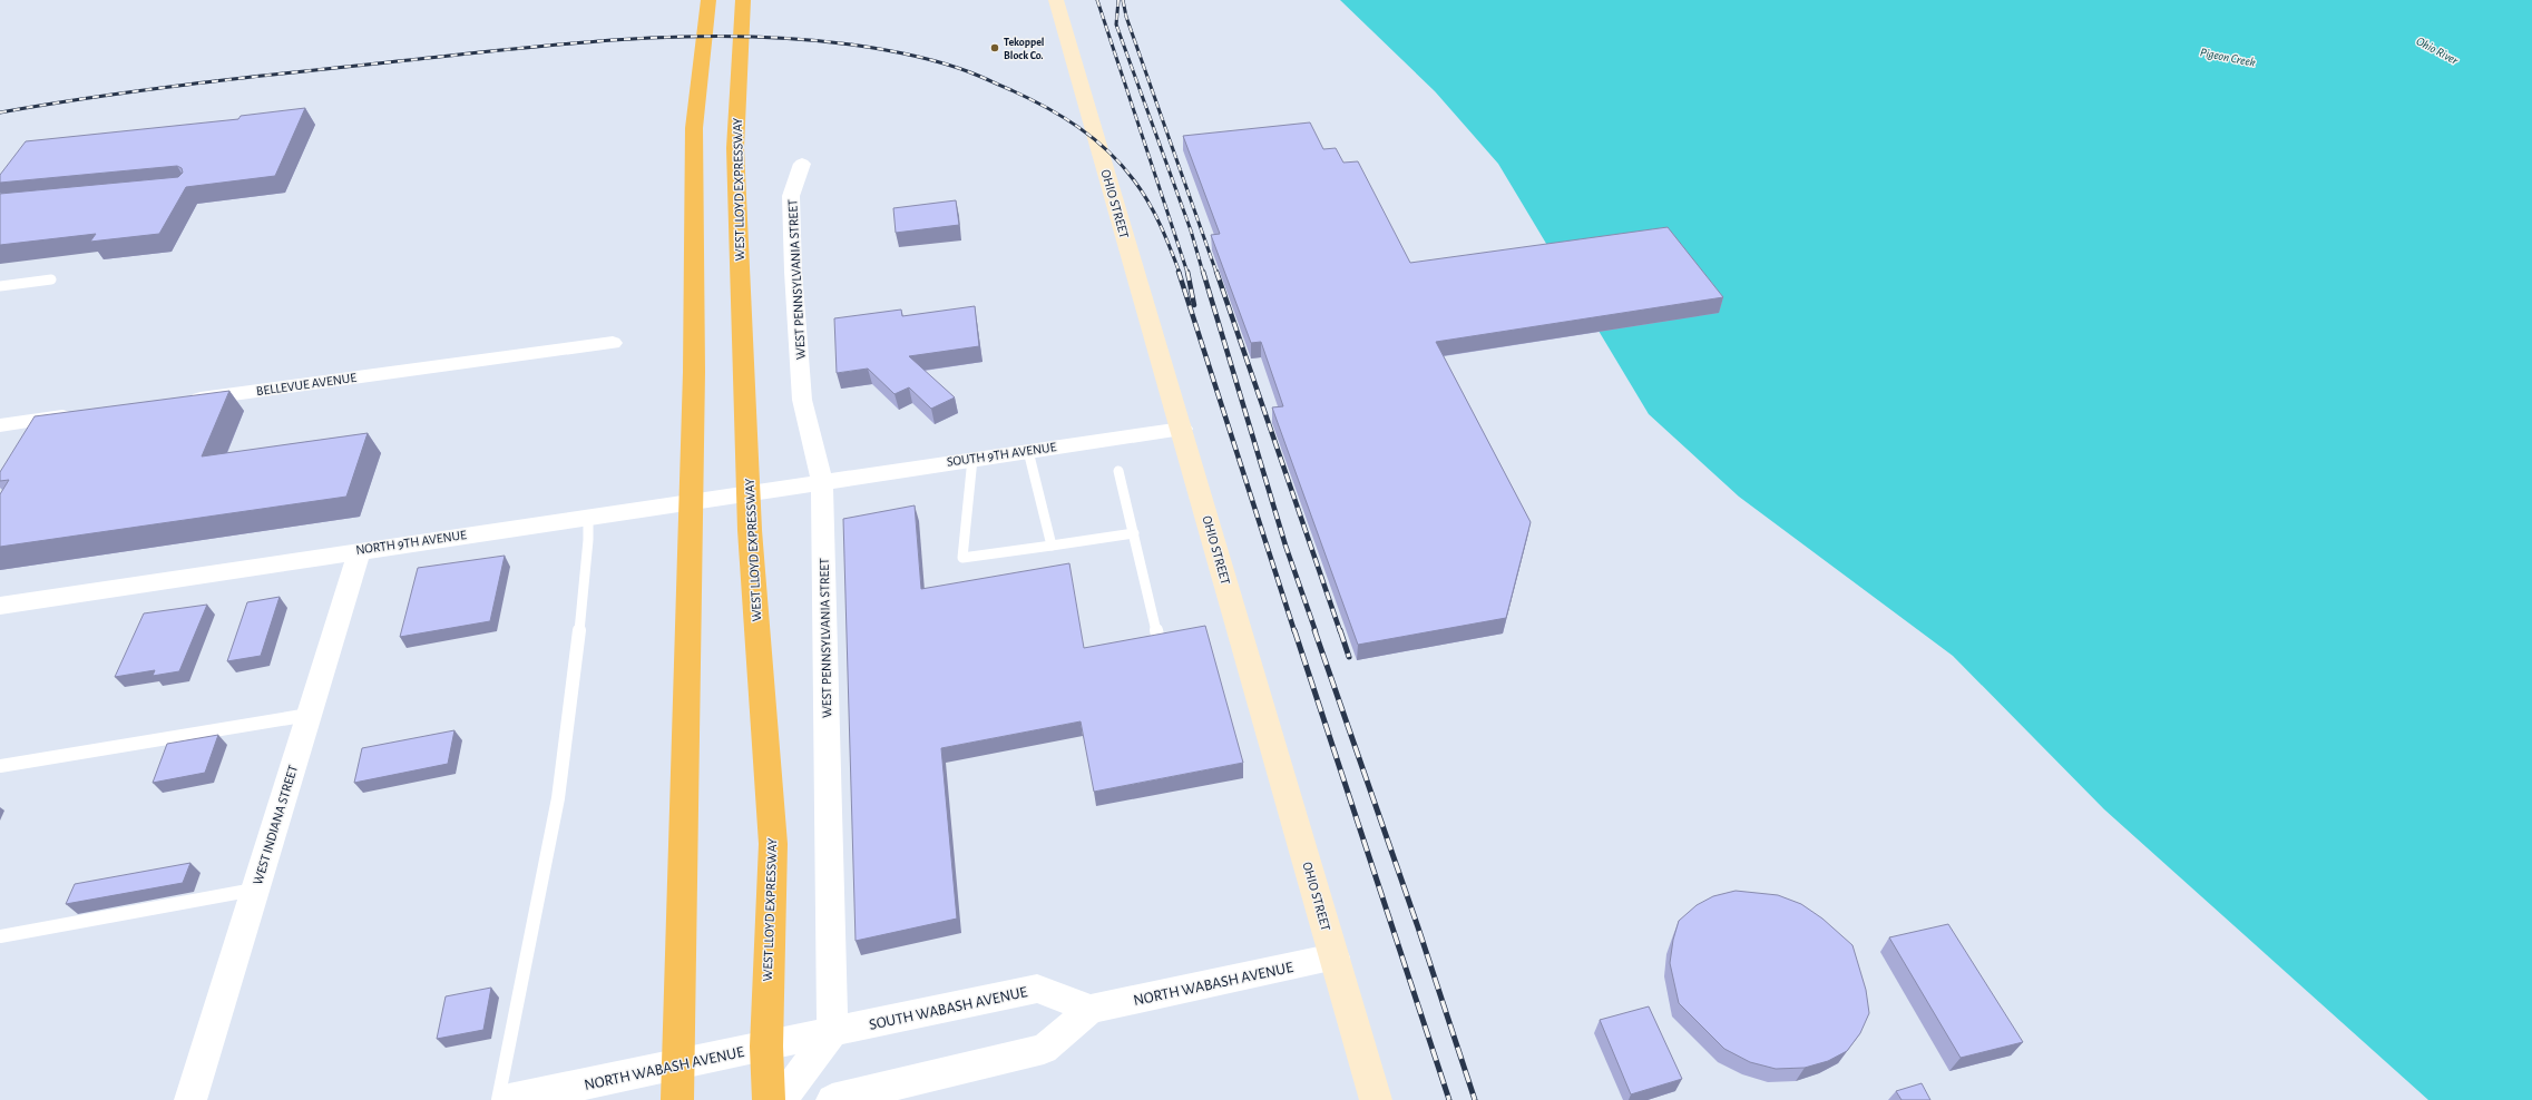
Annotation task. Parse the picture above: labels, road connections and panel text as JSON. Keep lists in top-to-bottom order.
{
  "streets": {
    "highway": ["WEST LLOYD EXPRESSWAY"],
    "street": [
      "OHIO STREET",
      "WEST PENNSYLVANIA STREET",
      "BELLEVUE AVENUE",
      "SOUTH 9TH AVENUE",
      "NORTH 9TH AVENUE",
      "WEST INDIANA STREET",
      "NORTH WABASH AVENUE",
      "SOUTH WABASH AVENUE"
    ]
  },
  "crossings": [
    ["WEST LLOYD EXPRESSWAY", "NORTH WABASH AVENUE"],
    ["WEST LLOYD EXPRESSWAY", "SOUTH WABASH AVENUE"],
    ["OHIO STREET", "SOUTH 9TH AVENUE"],
    ["OHIO STREET", "NORTH WABASH AVENUE"],
    ["WEST PENNSYLVANIA STREET", "SOUTH 9TH AVENUE"],
    ["WEST PENNSYLVANIA STREET", "NORTH 9TH AVENUE"],
    ["WEST PENNSYLVANIA STREET", "SOUTH WABASH AVENUE"],
    ["SOUTH 9TH AVENUE", "NORTH 9TH AVENUE"],
    ["NORTH 9TH AVENUE", "WEST INDIANA STREET"],
    ["NORTH WABASH AVENUE", "SOUTH WABASH AVENUE"]
  ],
  "water": ["Ohio River", "Pigeon Creek"],
  "places": ["Tekoppel Block Co."]
}
